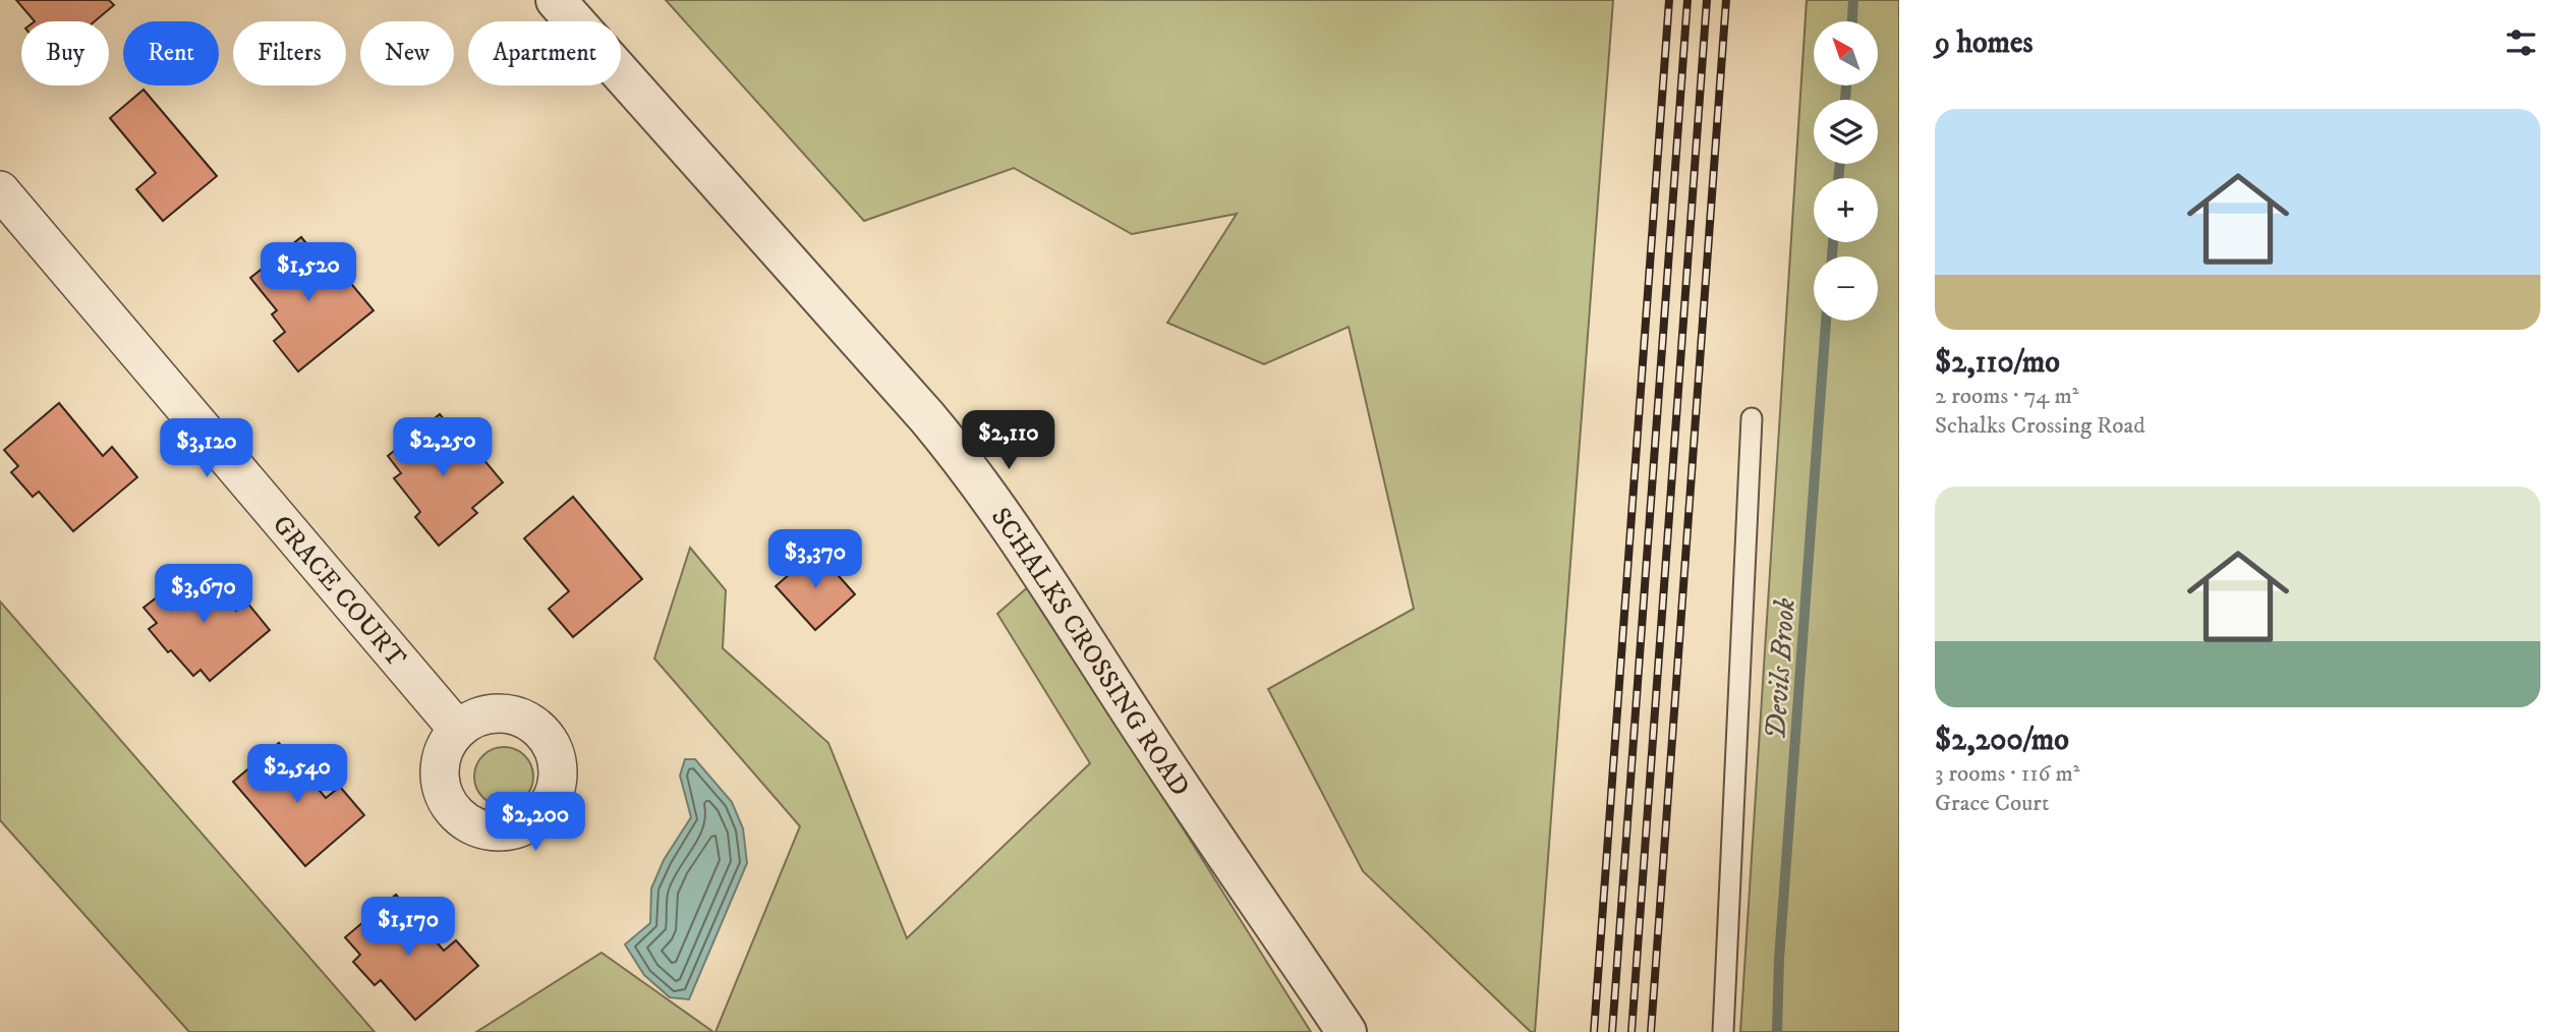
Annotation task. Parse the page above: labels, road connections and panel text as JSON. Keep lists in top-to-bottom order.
{
  "streets": {
    "street": ["GRACE COURT", "SCHALKS CROSSING ROAD"]
  },
  "water": ["Devils Brook"],
  "north": "top left",
  "page": {
    "heading": "9 homes",
    "map_buttons": ["+", "−"],
    "chip": [
      "Buy",
      "Rent",
      "Filters",
      "New",
      "Apartment"
    ],
    "list": [
      {
        "name": "$2,110/mo",
        "note": "2 rooms · 74 m² · Schalks Crossing Road"
      },
      {
        "name": "$2,200/mo",
        "note": "3 rooms · 116 m² · Grace Court"
      }
    ],
    "price": [
      "$1,520",
      "$2,110",
      "$2,250",
      "$3,120",
      "$3,370",
      "$3,670",
      "$2,540",
      "$2,200",
      "$1,170"
    ]
  }
}
